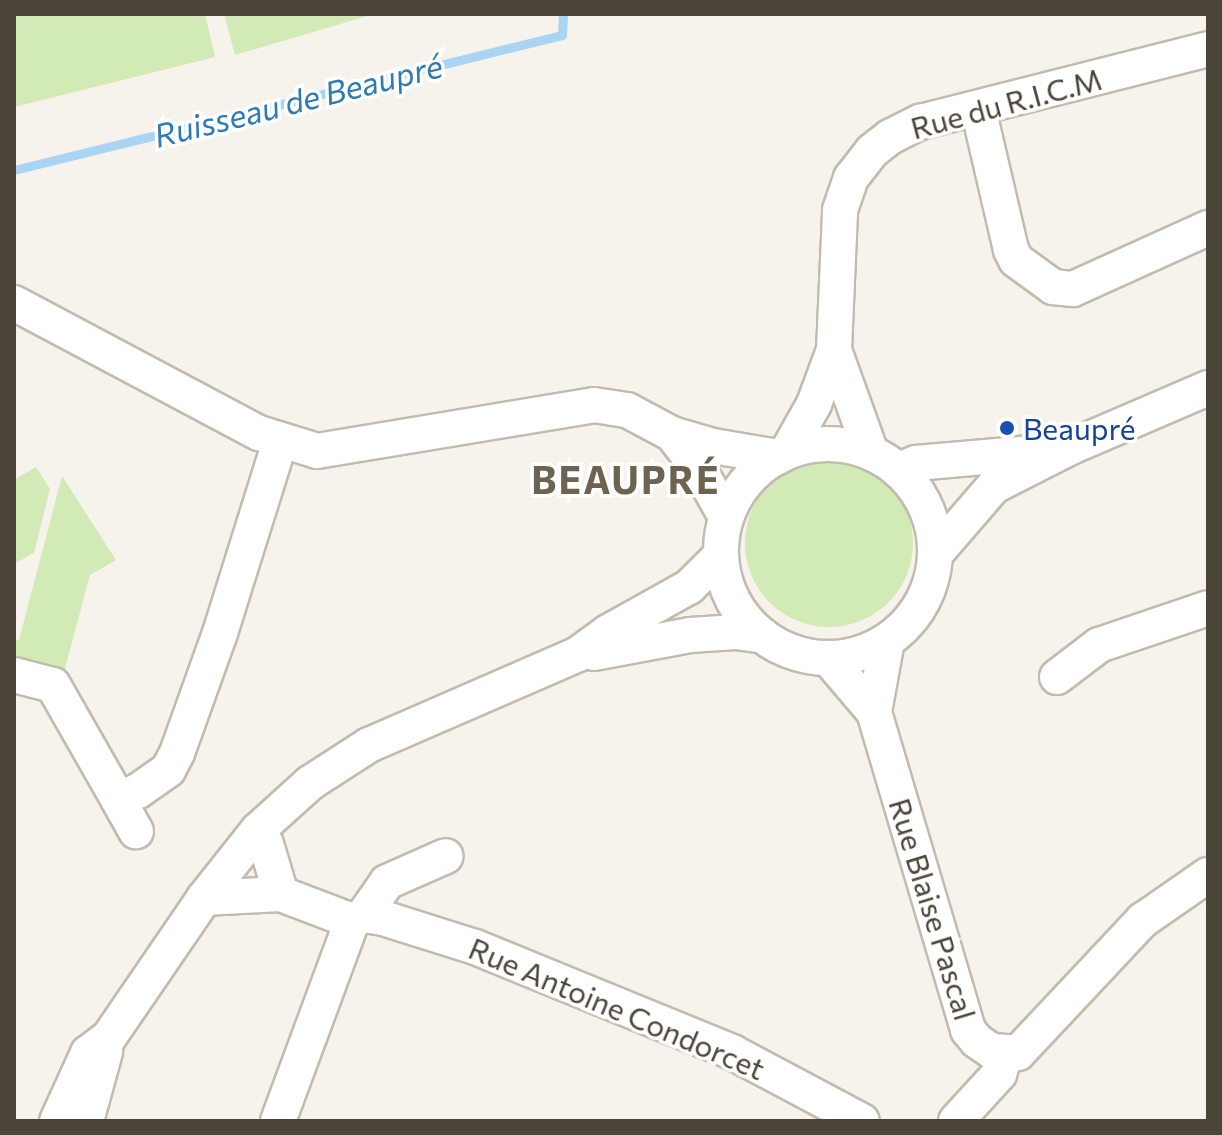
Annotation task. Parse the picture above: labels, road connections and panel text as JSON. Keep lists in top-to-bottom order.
{
  "streets": {
    "street": ["Rue du R.I.C.M", "Rue Blaise Pascal", "Rue Antoine Condorcet"]
  },
  "crossings": [
    ["Rue du R.I.C.M", "Rue Blaise Pascal"]
  ],
  "districts": ["BEAUPRÉ"],
  "water": ["Ruisseau de Beaupré"],
  "places": ["Beaupré"]
}
